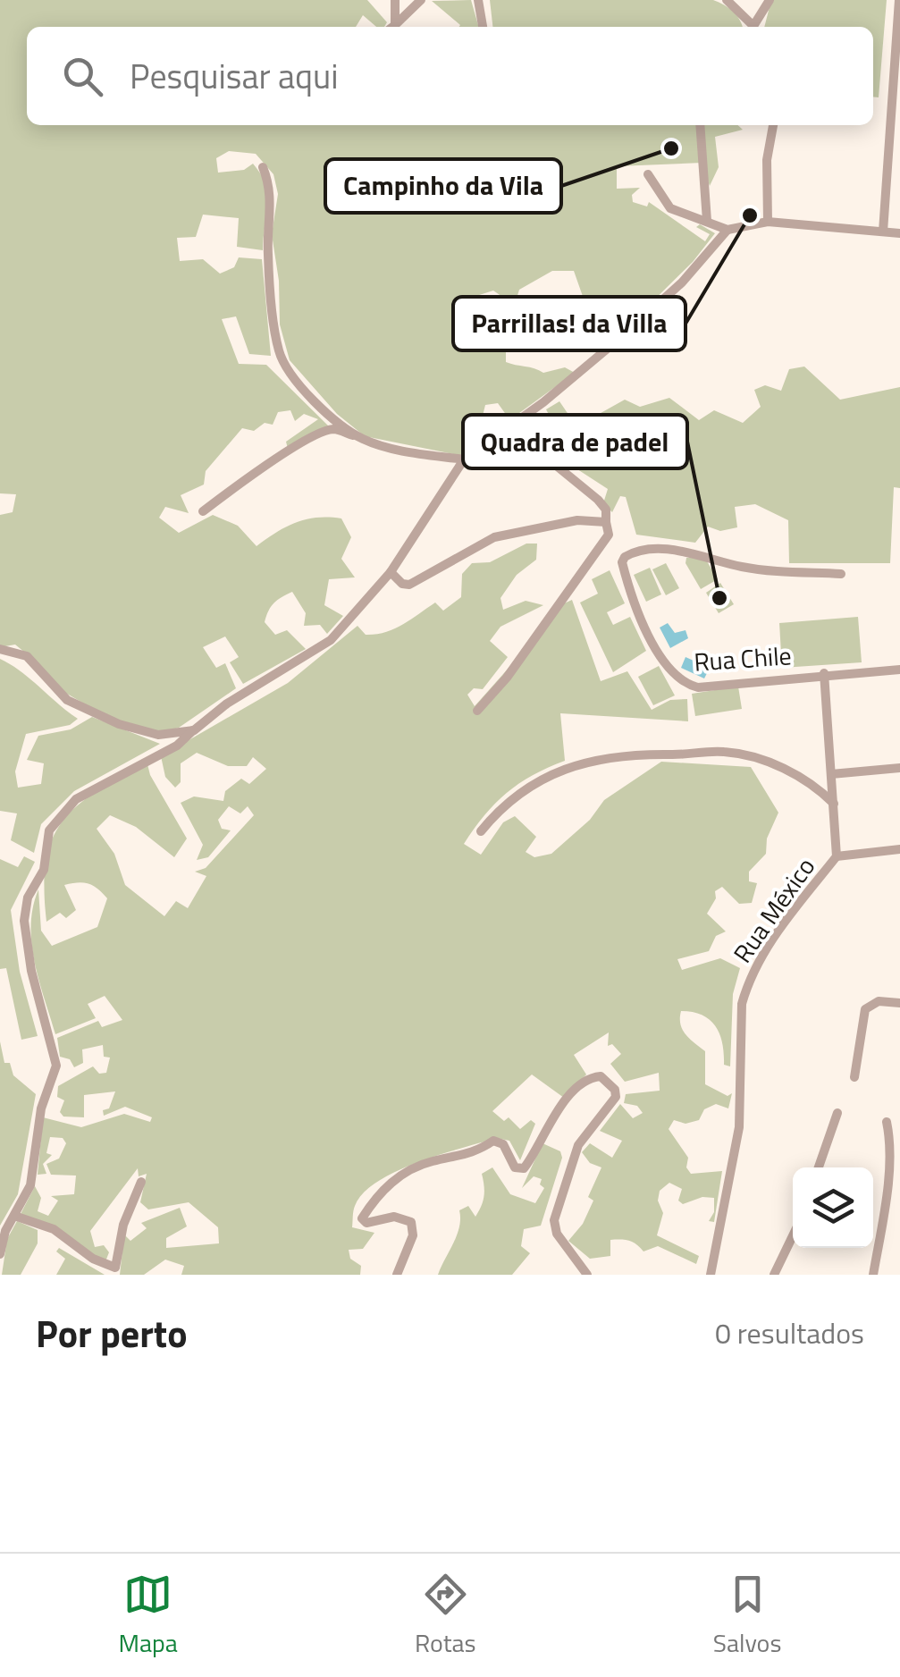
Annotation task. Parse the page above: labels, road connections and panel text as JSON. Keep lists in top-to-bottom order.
{
  "streets": {
    "street": ["Rua Chile", "Rua México"]
  },
  "crossings": [
    ["Rua Chile", "Rua México"]
  ],
  "places": ["Campinho da Vila", "Parrillas! da Villa", "Quadra de padel"],
  "page": {
    "search": "Pesquisar aqui",
    "heading": ["Por perto", "0 resultados"],
    "nav": ["Mapa", "Rotas", "Salvos"]
  }
}
